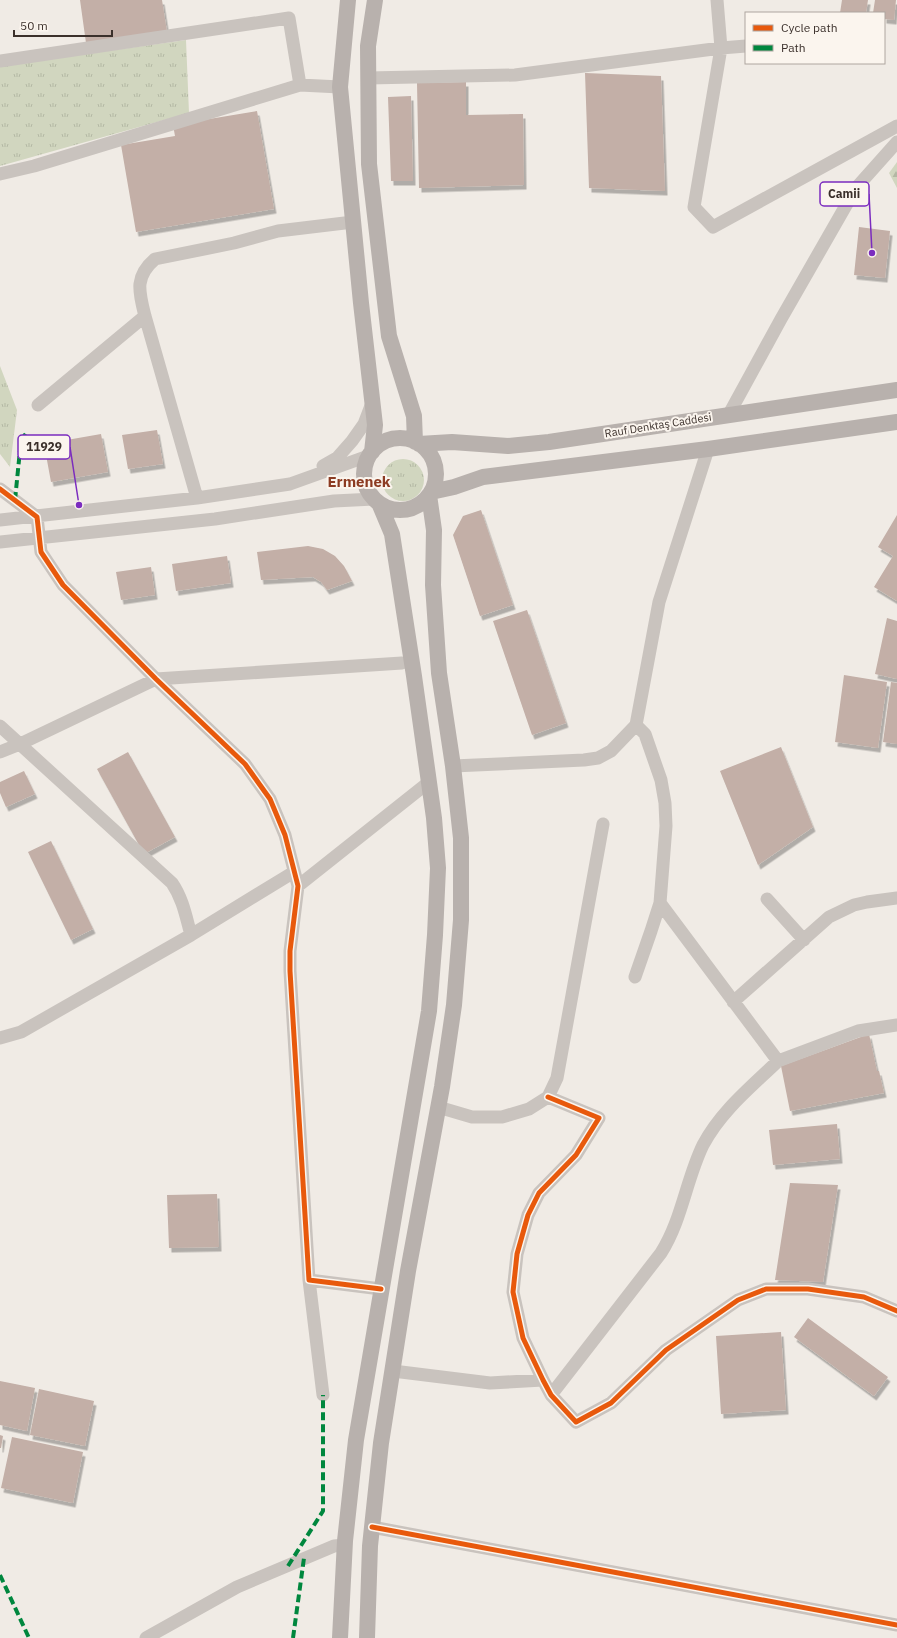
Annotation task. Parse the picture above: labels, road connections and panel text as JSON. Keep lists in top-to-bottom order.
{
  "streets": {
    "main road": ["Rauf Denktaş Caddesi"]
  },
  "districts": ["Ermenek"],
  "places": ["Camii", "11929"],
  "legend": ["Cycle path", "Path"],
  "scale_bar": "50 m"
}
